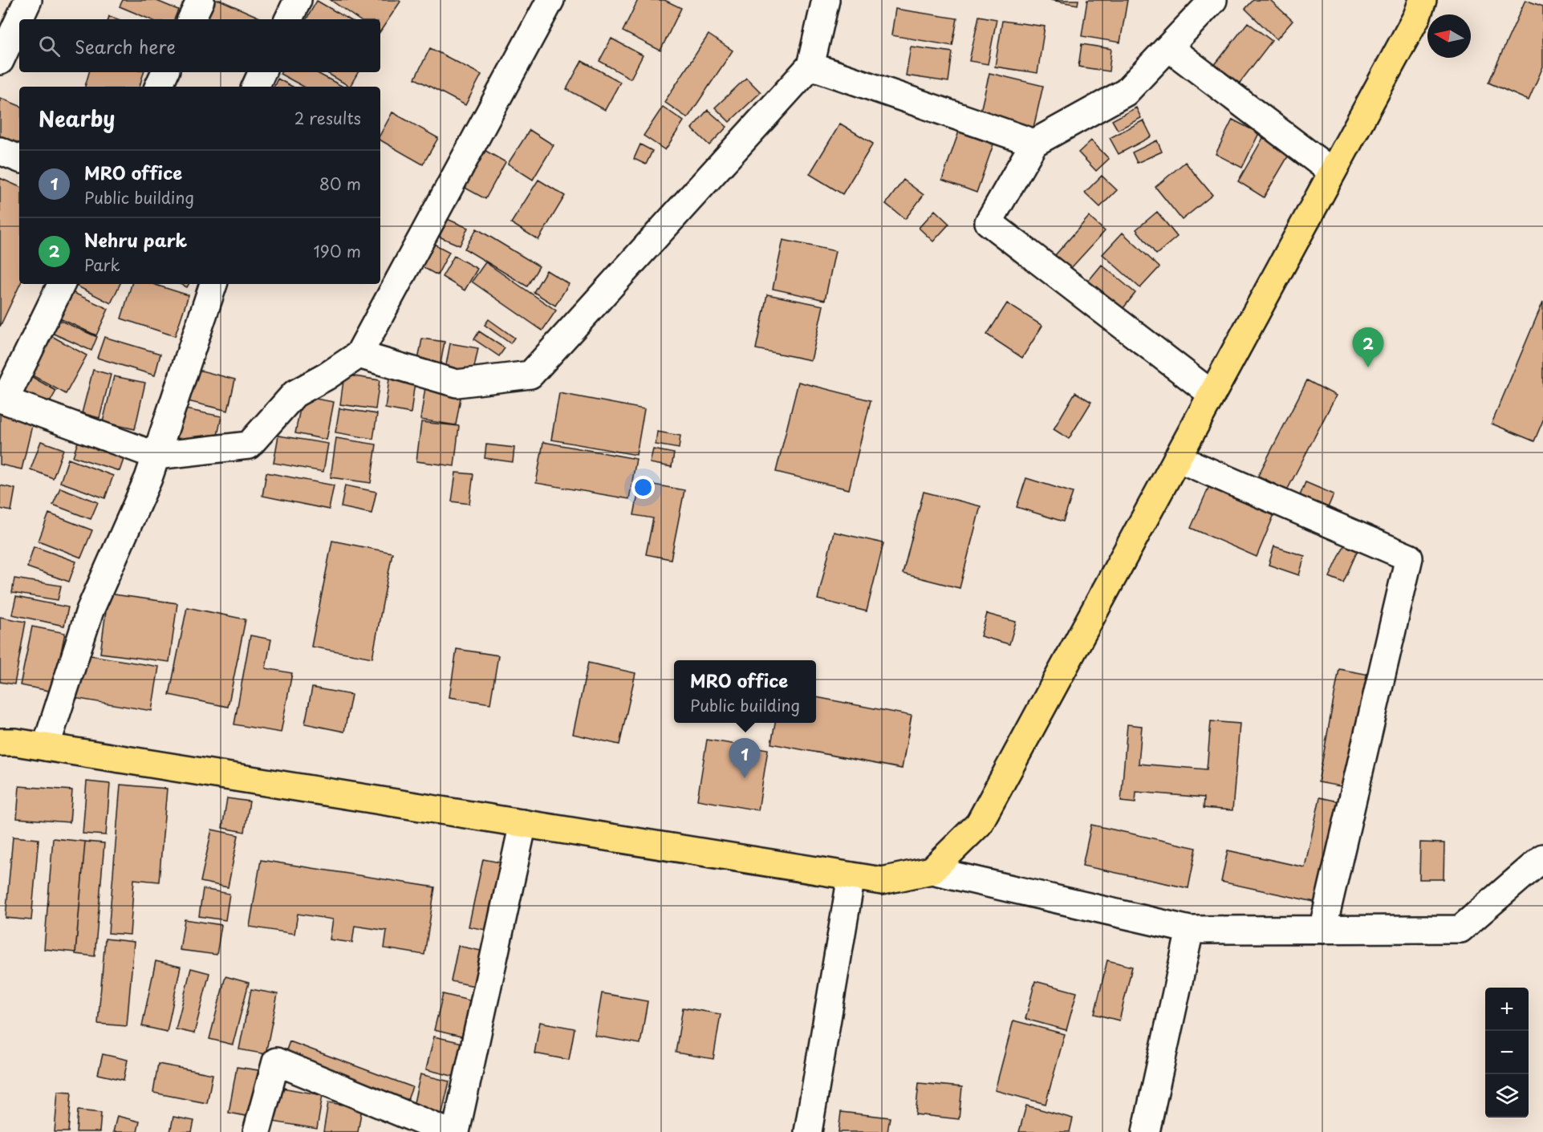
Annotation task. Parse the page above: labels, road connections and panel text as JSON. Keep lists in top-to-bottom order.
{
  "north": "left",
  "page": {
    "search": "Search here",
    "heading": ["Nearby", "2 results"],
    "list": [
      {
        "mark": "1",
        "name": "MRO office",
        "note": "Public building",
        "value": "80 m"
      },
      {
        "mark": "2",
        "name": "Nehru park",
        "note": "Park",
        "value": "190 m"
      }
    ],
    "pins": ["2", "1"],
    "popup": ["MRO office", "Public building"],
    "map_buttons": ["+", "−"]
  }
}
